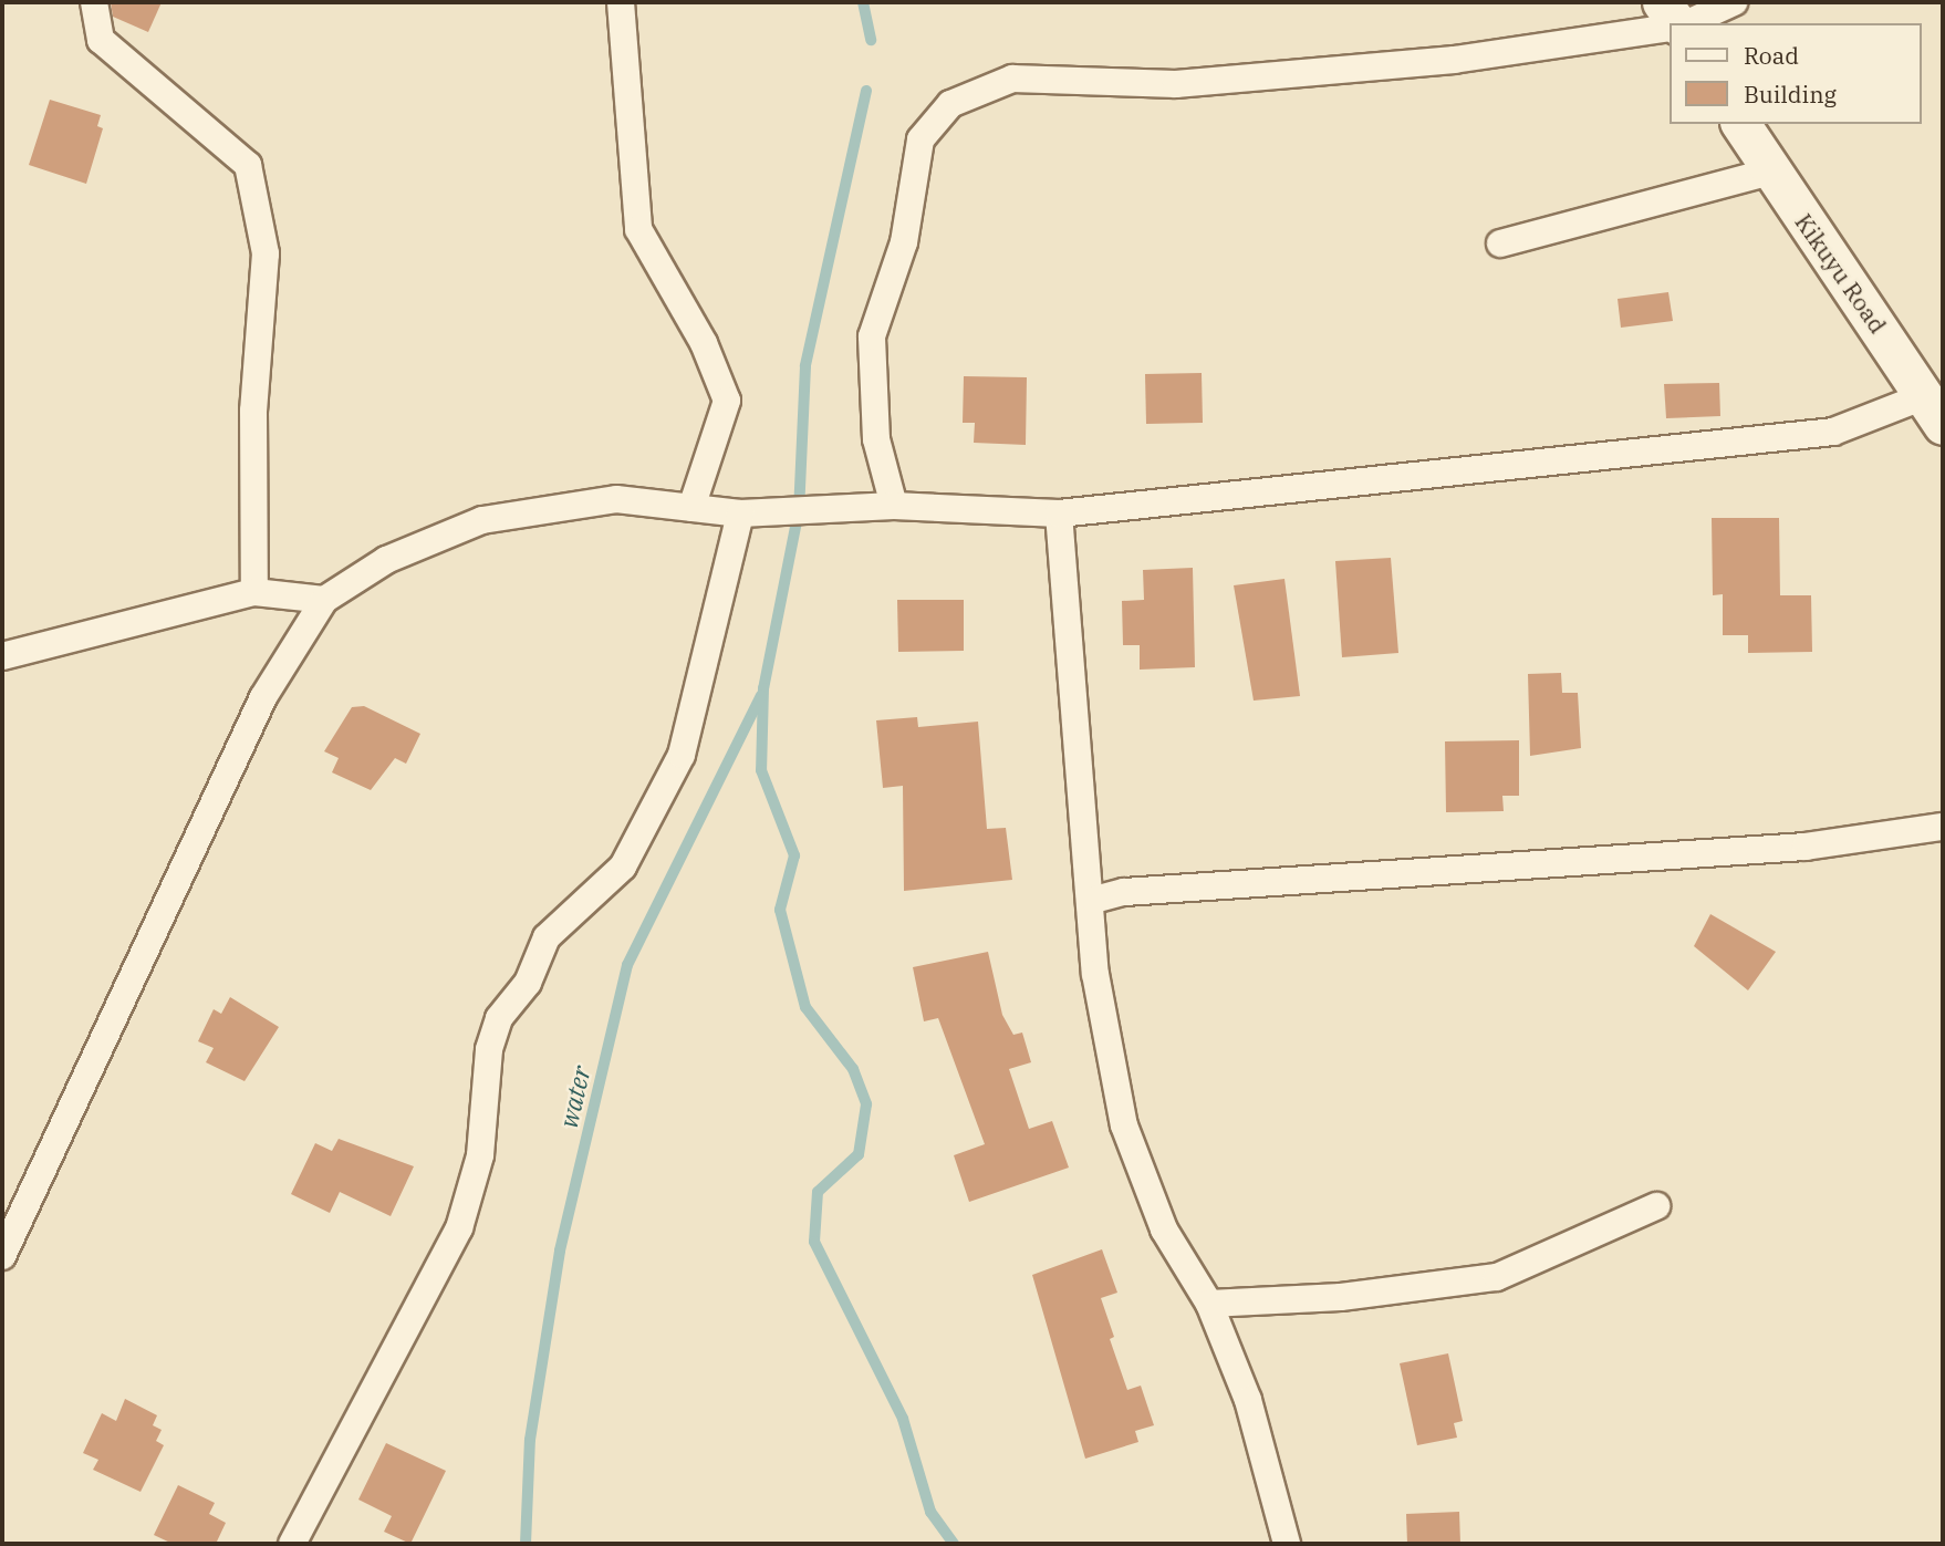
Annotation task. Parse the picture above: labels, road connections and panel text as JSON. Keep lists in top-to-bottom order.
{
  "streets": {
    "main road": ["Kikuyu Road"]
  },
  "water": ["water"],
  "legend": ["Road", "Building"]
}
